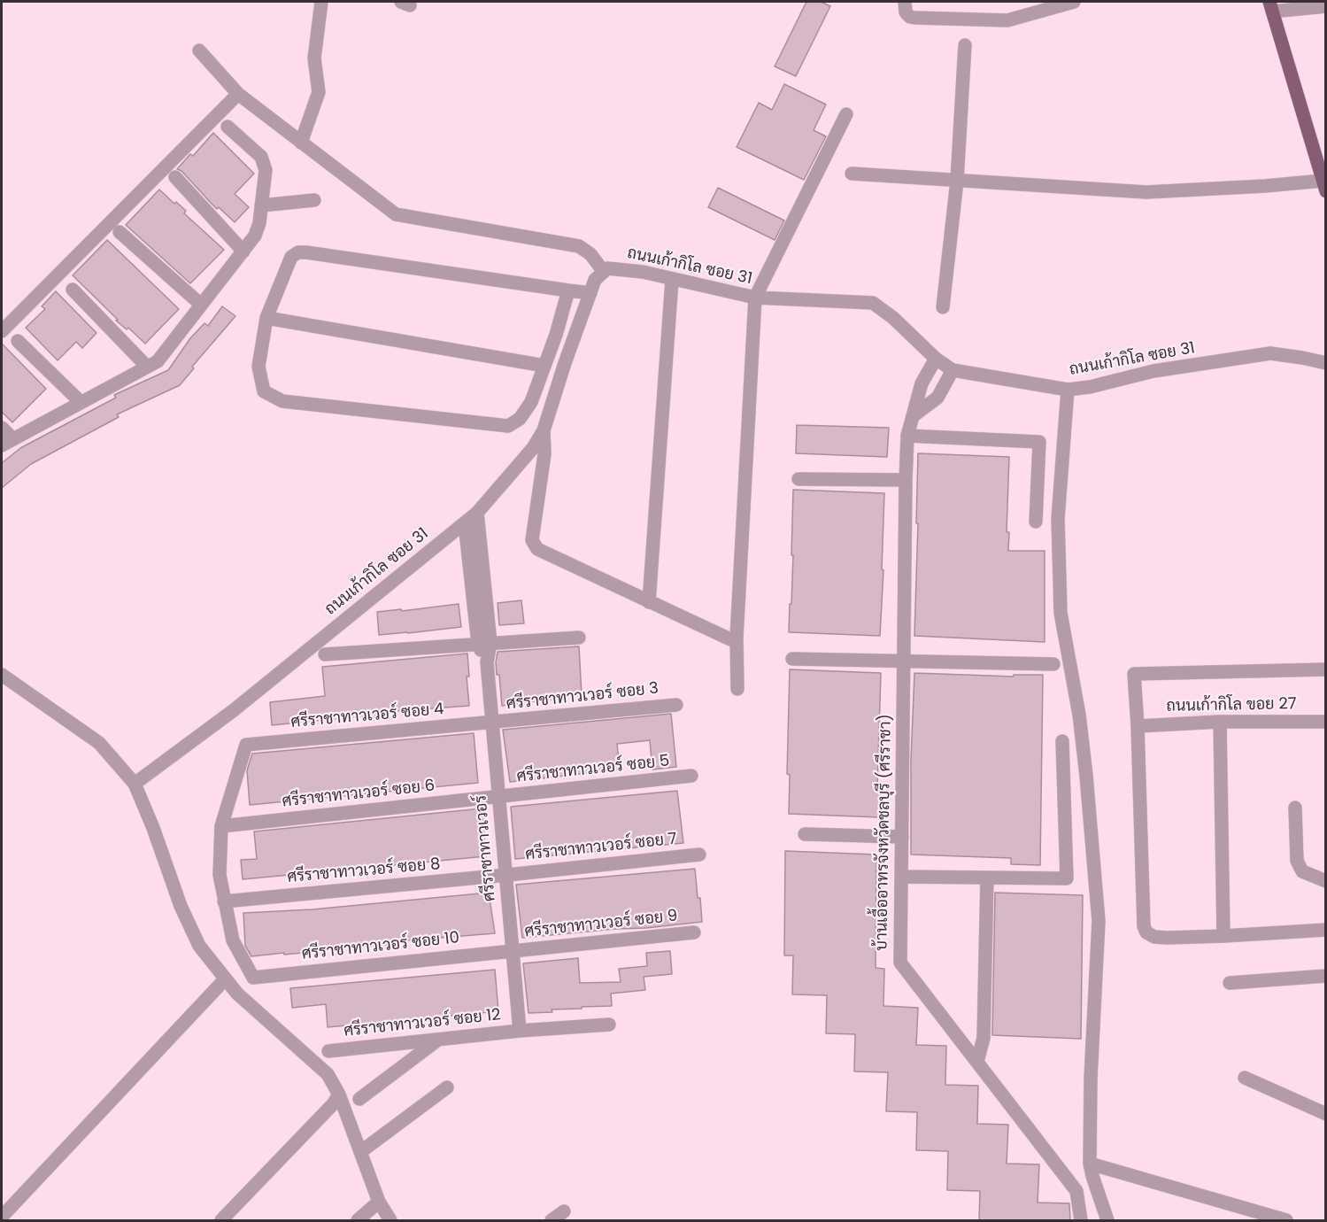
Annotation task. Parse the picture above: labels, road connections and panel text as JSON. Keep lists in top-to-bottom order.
{
  "streets": {
    "street": [
      "ถนนเก้ากิโล ซอย 31",
      "ศรีราชาทาวเวอร์ ซอย 3",
      "ถนนเก้ากิโล ขอย 27",
      "ศรีราชาทาวเวอร์ ซอย 4",
      "ศรีราชาทาวเวอร์ ซอย 5",
      "ศรีราชาทาวเวอร์ ซอย 6",
      "บ้านเอื้ออาทรจังหวัดชลบุรี (ศรีราชา)",
      "ศรีราชาทาวเวอร์ ซอย 7",
      "ศรีราชาทาวเวอร์",
      "ศรีราชาทาวเวอร์ ซอย 8",
      "ศรีราชาทาวเวอร์ ซอย 9",
      "ศรีราชาทาวเวอร์ ซอย 10",
      "ศรีราชาทาวเวอร์ ซอย 12"
    ]
  },
  "crossings": [
    ["ถนนเก้ากิโล ซอย 31", "บ้านเอื้ออาทรจังหวัดชลบุรี (ศรีราชา)"],
    ["ถนนเก้ากิโล ซอย 31", "ศรีราชาทาวเวอร์"],
    ["ศรีราชาทาวเวอร์ ซอย 3", "ศรีราชาทาวเวอร์ ซอย 4"],
    ["ศรีราชาทาวเวอร์ ซอย 3", "ศรีราชาทาวเวอร์"],
    ["ศรีราชาทาวเวอร์ ซอย 4", "ศรีราชาทาวเวอร์ ซอย 6"],
    ["ศรีราชาทาวเวอร์ ซอย 4", "ศรีราชาทาวเวอร์"],
    ["ศรีราชาทาวเวอร์ ซอย 5", "ศรีราชาทาวเวอร์ ซอย 6"],
    ["ศรีราชาทาวเวอร์ ซอย 5", "ศรีราชาทาวเวอร์"],
    ["ศรีราชาทาวเวอร์ ซอย 6", "ศรีราชาทาวเวอร์"],
    ["ศรีราชาทาวเวอร์ ซอย 7", "ศรีราชาทาวเวอร์"],
    ["ศรีราชาทาวเวอร์ ซอย 7", "ศรีราชาทาวเวอร์ ซอย 8"],
    ["ศรีราชาทาวเวอร์", "ศรีราชาทาวเวอร์ ซอย 8"],
    ["ศรีราชาทาวเวอร์", "ศรีราชาทาวเวอร์ ซอย 9"],
    ["ศรีราชาทาวเวอร์", "ศรีราชาทาวเวอร์ ซอย 10"],
    ["ศรีราชาทาวเวอร์", "ศรีราชาทาวเวอร์ ซอย 12"],
    ["ศรีราชาทาวเวอร์ ซอย 8", "ศรีราชาทาวเวอร์ ซอย 10"],
    ["ศรีราชาทาวเวอร์ ซอย 9", "ศรีราชาทาวเวอร์ ซอย 10"]
  ]
}
